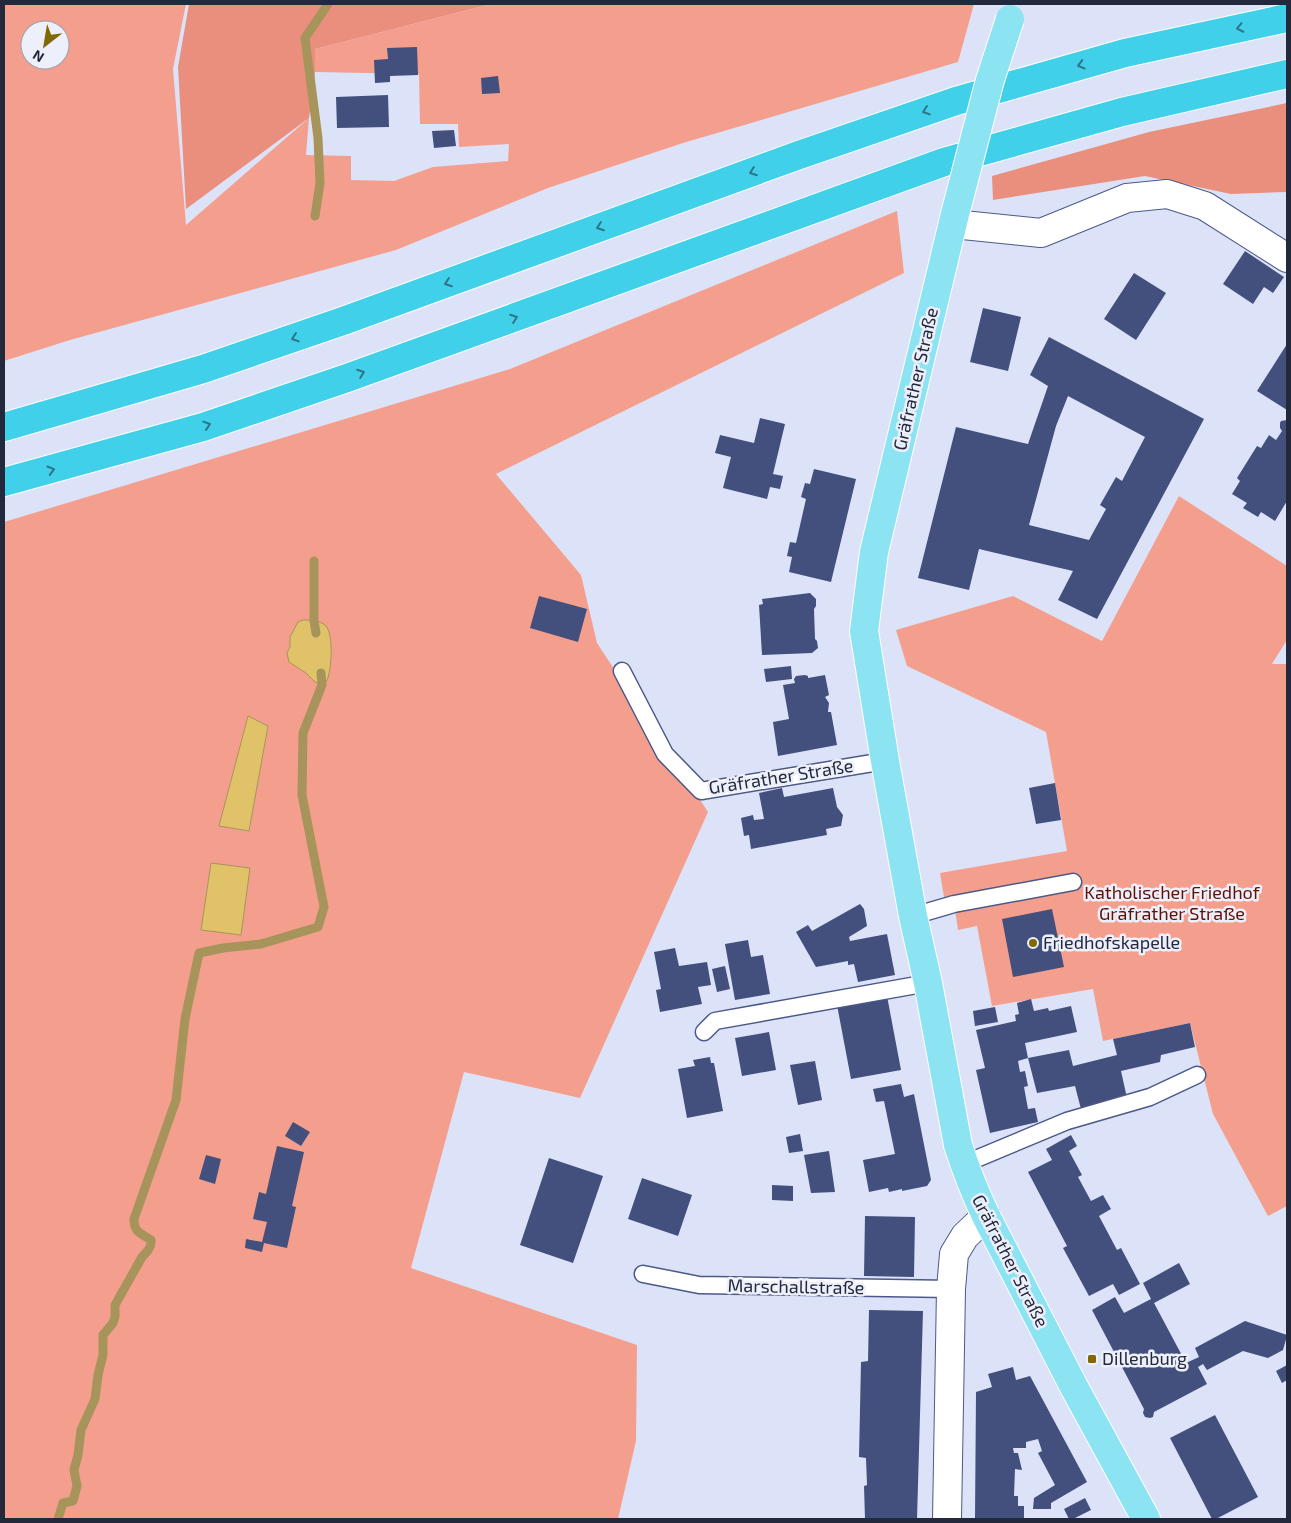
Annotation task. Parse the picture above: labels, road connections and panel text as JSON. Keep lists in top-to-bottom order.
{
  "streets": {
    "main road": ["Gräfrather Straße"],
    "lane": ["Marschallstraße"]
  },
  "parks": ["Katholischer Friedhof Gräfrather Straße"],
  "places": {
    "other": ["Friedhofskapelle"],
    "transit": ["Dillenburg"]
  },
  "north": "bottom left"
}
